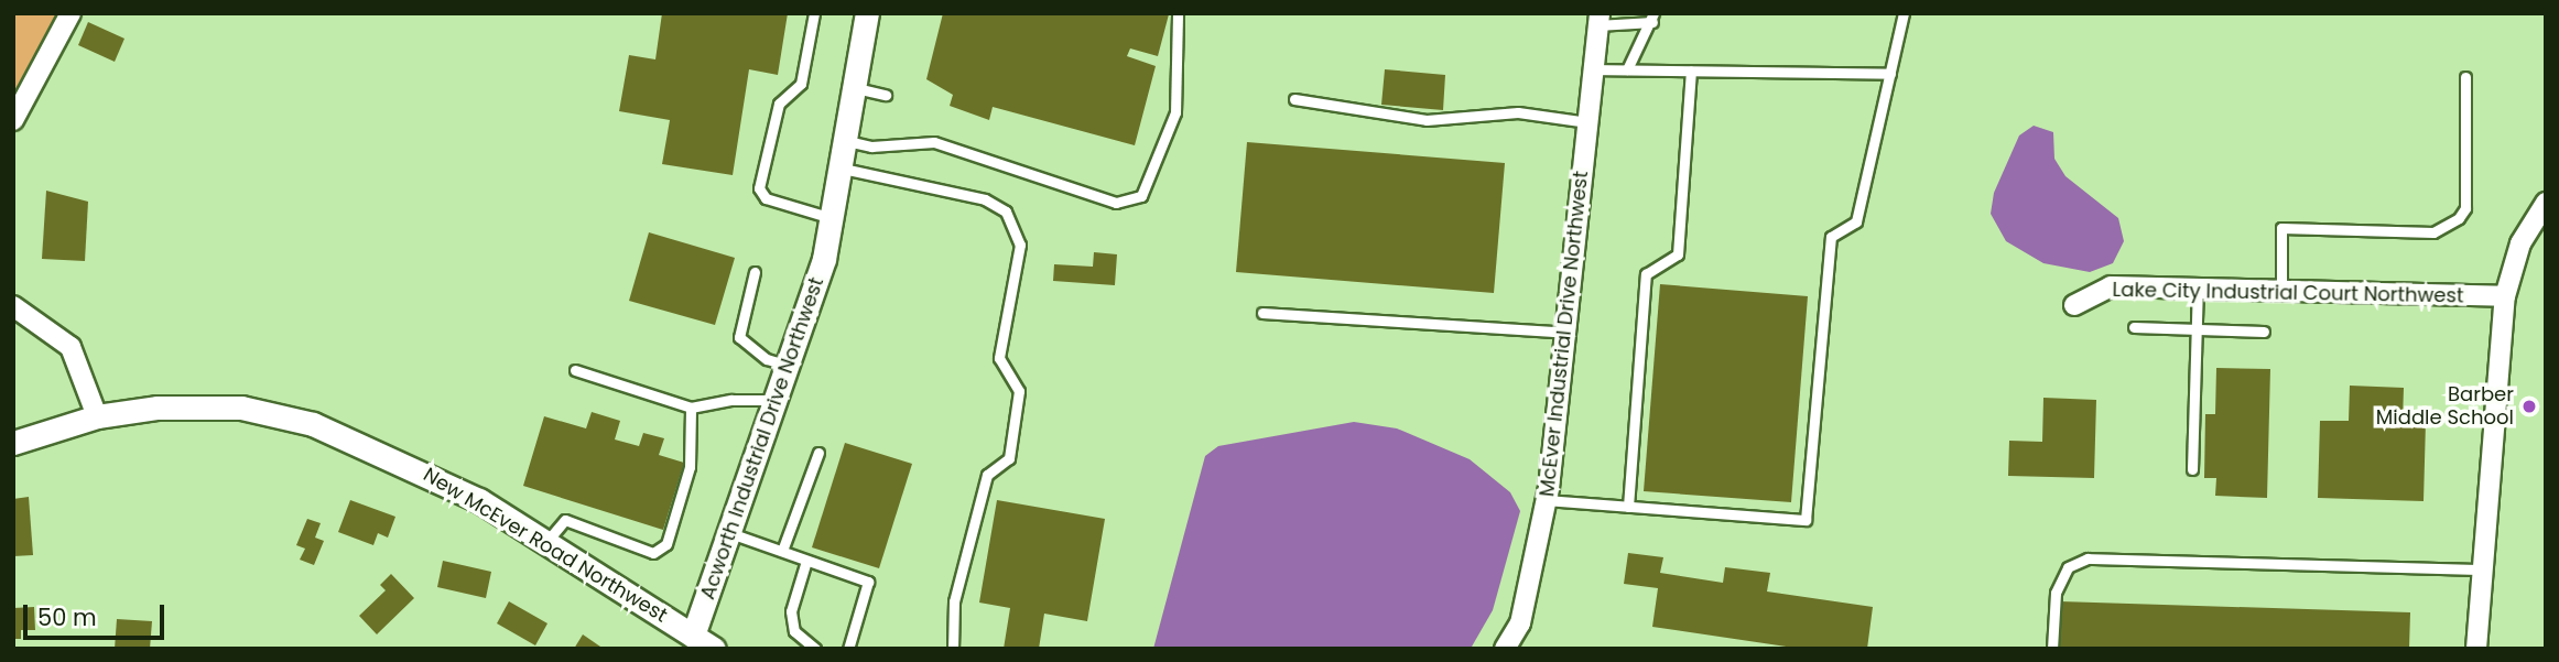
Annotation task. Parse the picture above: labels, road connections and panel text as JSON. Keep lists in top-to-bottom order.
{
  "streets": {
    "street": [
      "Lake City Industrial Court Northwest",
      "McEver Industrial Drive Northwest",
      "Acworth Industrial Drive Northwest",
      "New McEver Road Northwest"
    ]
  },
  "crossings": [
    ["Acworth Industrial Drive Northwest", "New McEver Road Northwest"]
  ],
  "places": ["Barber Middle School"],
  "scale_bar": "50 m"
}
